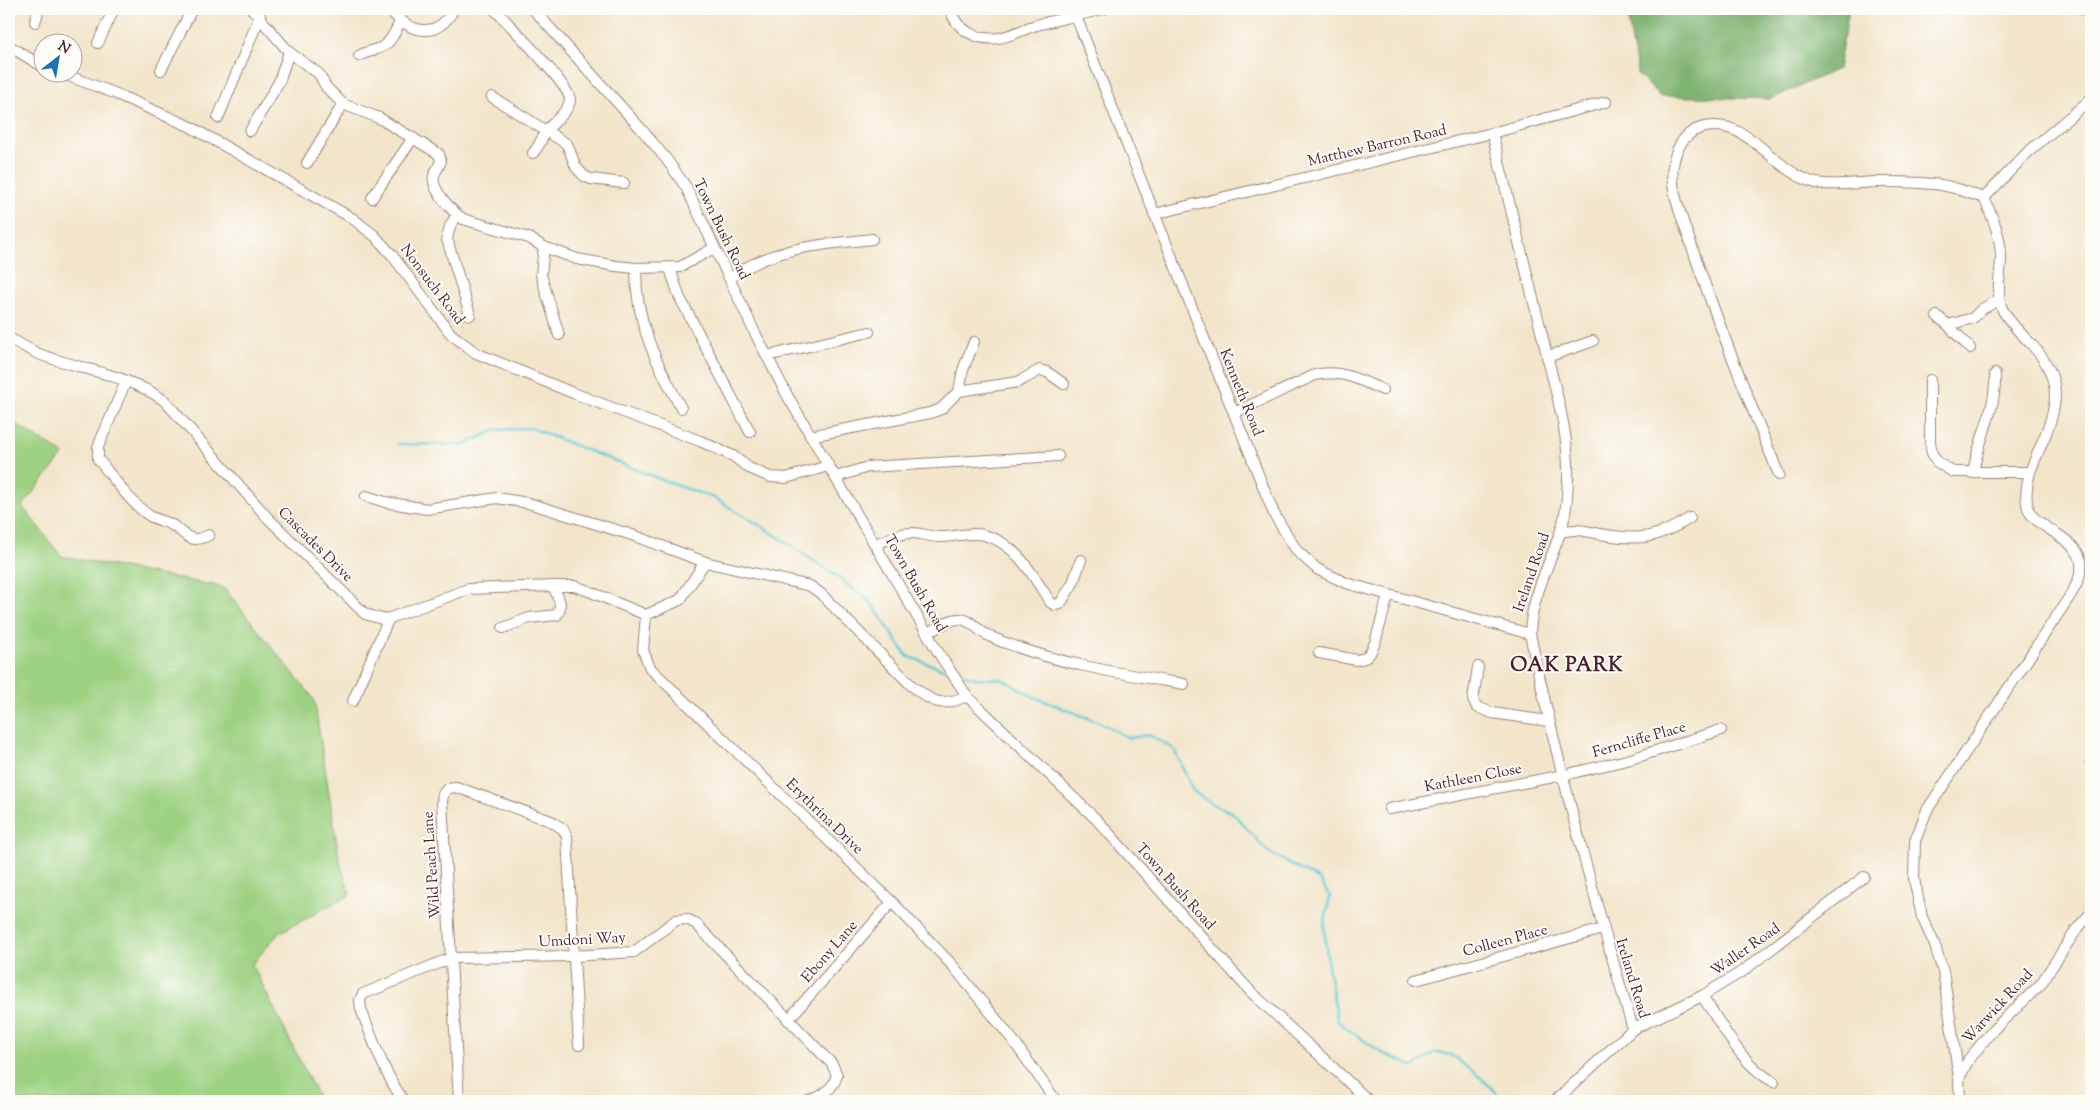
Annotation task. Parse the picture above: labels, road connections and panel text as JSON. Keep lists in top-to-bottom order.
{
  "streets": {
    "street": [
      "Matthew Barron Road",
      "Town Bush Road",
      "Nonsuch Road",
      "Kenneth Road",
      "Cascades Drive",
      "Ireland Road",
      "Ferncliffe Place",
      "Kathleen Close",
      "Erythrina Drive",
      "Wild Peach Lane",
      "Umdoni Way",
      "Colleen Place",
      "Waller Road",
      "Ebony Lane",
      "Warwick Road"
    ]
  },
  "crossings": [
    ["Matthew Barron Road", "Kenneth Road"],
    ["Matthew Barron Road", "Ireland Road"],
    ["Town Bush Road", "Nonsuch Road"],
    ["Kenneth Road", "Ireland Road"],
    ["Cascades Drive", "Erythrina Drive"],
    ["Ireland Road", "Ferncliffe Place"],
    ["Ireland Road", "Kathleen Close"],
    ["Ireland Road", "Colleen Place"],
    ["Ireland Road", "Waller Road"],
    ["Ferncliffe Place", "Kathleen Close"],
    ["Erythrina Drive", "Ebony Lane"],
    ["Wild Peach Lane", "Umdoni Way"],
    ["Umdoni Way", "Ebony Lane"]
  ],
  "districts": ["OAK PARK"],
  "north": "top right"
}
